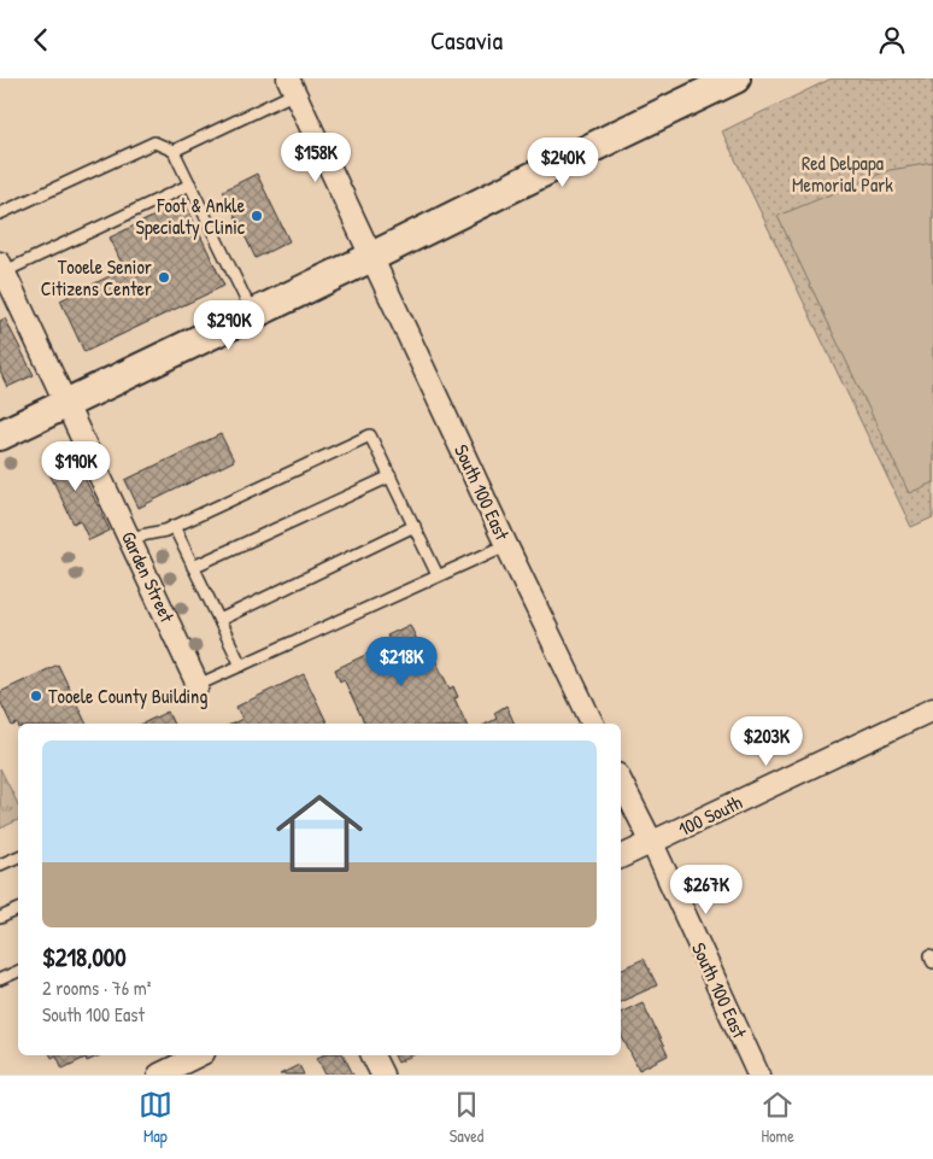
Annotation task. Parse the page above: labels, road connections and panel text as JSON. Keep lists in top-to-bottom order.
{
  "streets": {
    "street": ["South 100 East", "Garden Street", "100 South"]
  },
  "crossings": [
    ["South 100 East", "100 South"]
  ],
  "parks": ["Red Delpapa Memorial Park"],
  "places": ["Foot & Ankle Specialty Clinic", "Tooele Senior Citizens Center", "Tooele County Building"],
  "page": {
    "header": "Casavia",
    "price": [
      "$158K",
      "$240K",
      "$290K",
      "$190K",
      "$218K",
      "$203K",
      "$267K"
    ],
    "list": [
      {
        "name": "$218,000",
        "note": "2 rooms · 76 m² · South 100 East"
      }
    ],
    "tabs": ["Map", "Saved", "Home"]
  }
}
